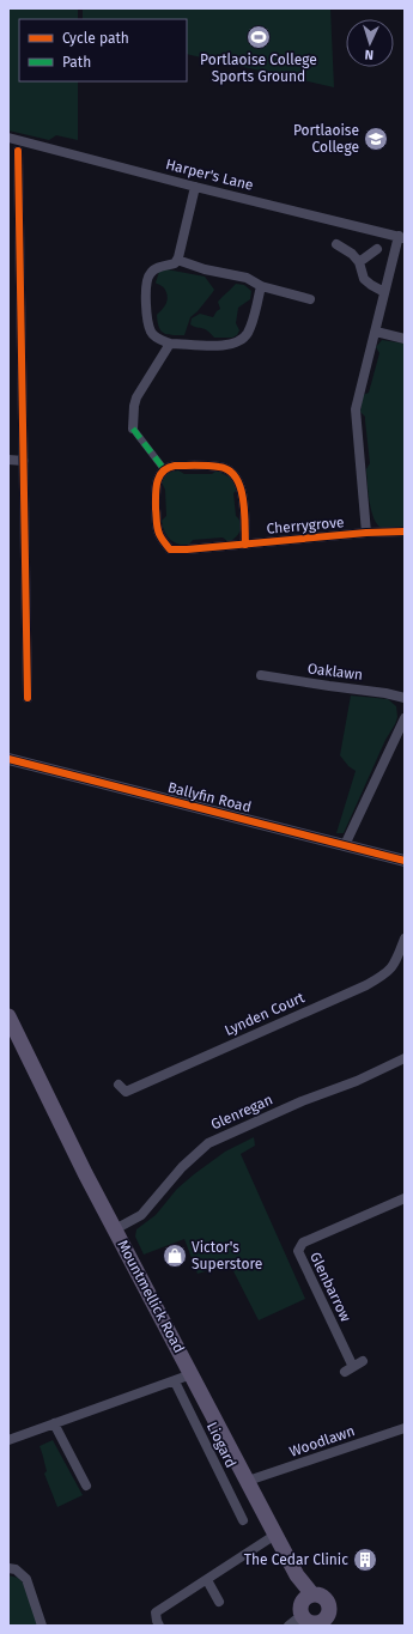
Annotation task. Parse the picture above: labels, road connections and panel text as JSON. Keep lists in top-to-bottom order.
{
  "streets": {
    "main road": ["Mountmellick Road"],
    "street": [
      "Harper's Lane",
      "Cherrygrove",
      "Oaklawn",
      "Ballyfin Road",
      "Lynden Court",
      "Glenregan",
      "Glenbarrow",
      "Woodlawn",
      "Liogard"
    ]
  },
  "crossings": [
    ["Glenregan", "Mountmellick Road"],
    ["Mountmellick Road", "Woodlawn"]
  ],
  "places": {
    "sports": ["Portlaoise College Sports Ground"],
    "school or university": ["Portlaoise College"],
    "shop": ["Victor's Superstore"],
    "building": ["The Cedar Clinic"]
  },
  "legend": ["Cycle path", "Path"],
  "north": "bottom"
}
